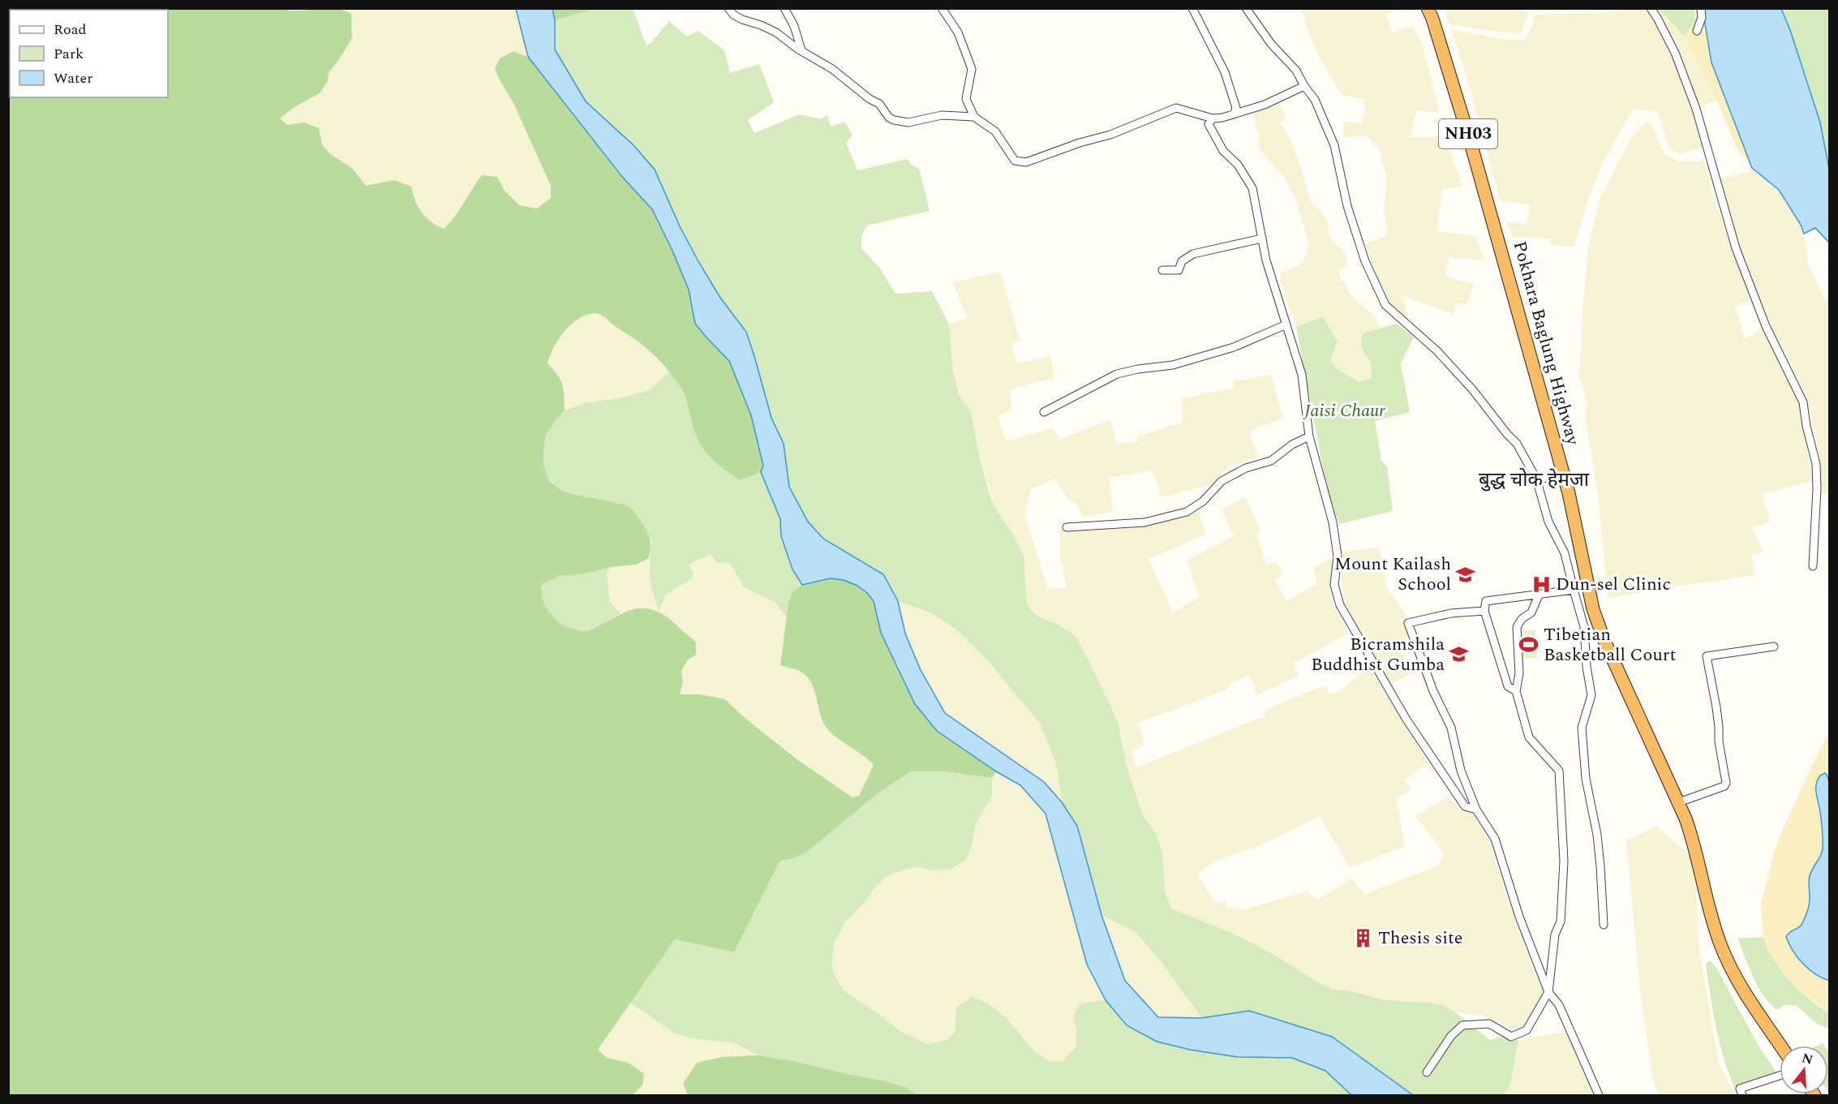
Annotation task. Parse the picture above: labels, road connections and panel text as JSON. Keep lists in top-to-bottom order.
{
  "streets": {
    "highway": ["NH03", "Pokhara Baglung Highway"]
  },
  "districts": ["बुद्ध चोक हेमजा"],
  "parks": ["Jaisi Chaur"],
  "places": {
    "school or university": ["Mount Kailash School", "Bicramshila Buddhist Gumba"],
    "hospital": ["Dun-sel Clinic"],
    "sports": ["Tibetian Basketball Court"],
    "building": ["Thesis site"]
  },
  "legend": ["Road", "Park", "Water"],
  "north": "top"
}
